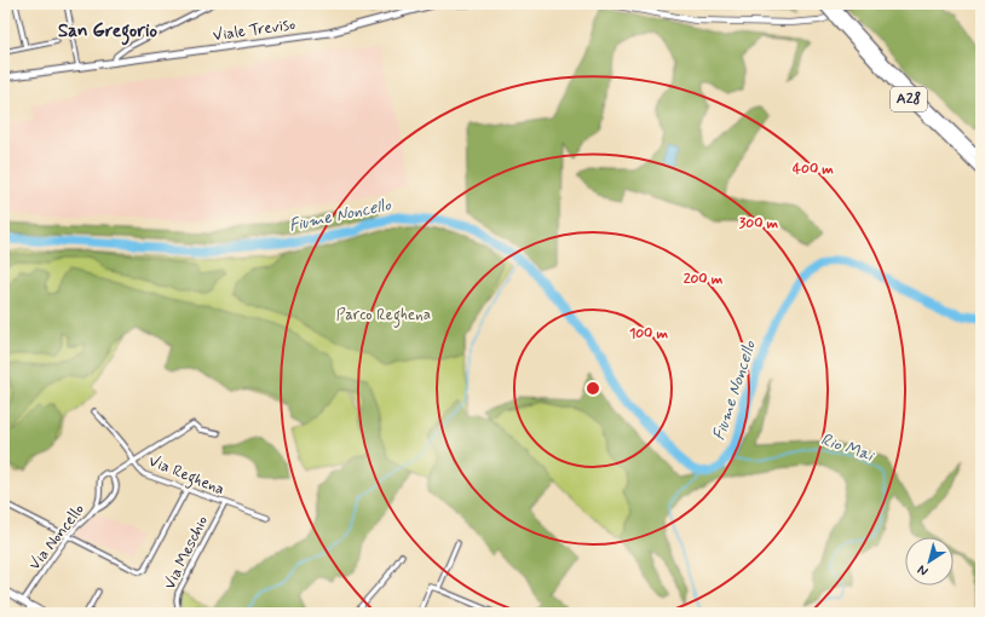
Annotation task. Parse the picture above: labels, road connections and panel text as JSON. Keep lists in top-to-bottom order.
{
  "streets": {
    "highway": ["A28"],
    "main road": ["Viale Treviso"],
    "street": ["Via Reghena", "Via Noncello", "Via Meschio"]
  },
  "crossings": [
    ["Via Reghena", "Via Noncello"],
    ["Via Reghena", "Via Meschio"]
  ],
  "districts": ["San Gregorio"],
  "water": ["Fiume Noncello", "Rio Mai"],
  "parks": ["Parco Reghena"],
  "north": "bottom left",
  "rings": [
    "400 m",
    "300 m",
    "200 m",
    "100 m"
  ]
}
